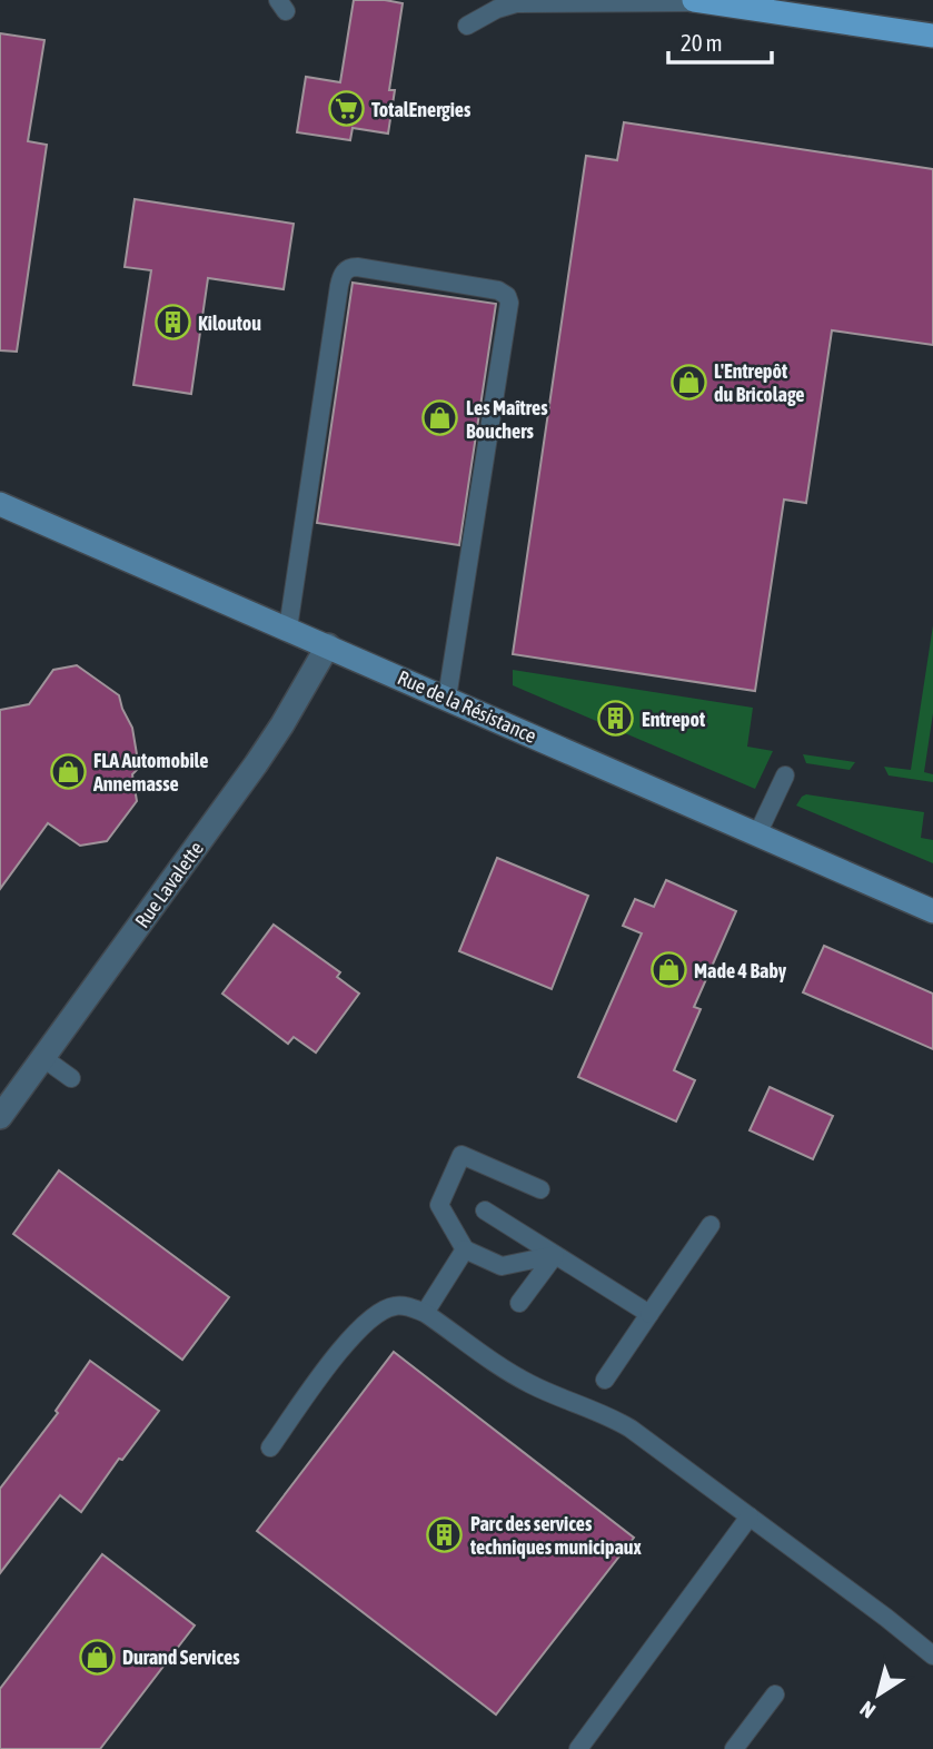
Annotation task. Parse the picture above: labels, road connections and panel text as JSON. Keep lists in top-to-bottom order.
{
  "streets": {
    "street": ["Rue de la Résistance", "Rue Lavalette"]
  },
  "crossings": [
    ["Rue de la Résistance", "Rue Lavalette"]
  ],
  "places": {
    "supermarket": ["TotalEnergies"],
    "building": ["Kiloutou", "Entrepot", "Parc des services techniques municipaux"],
    "shop": [
      "L'Entrepôt du Bricolage",
      "Les Maîtres Bouchers",
      "FLA Automobile Annemasse",
      "Made 4 Baby",
      "Durand Services"
    ]
  },
  "scale_bar": "20 m",
  "north": "bottom left"
}
